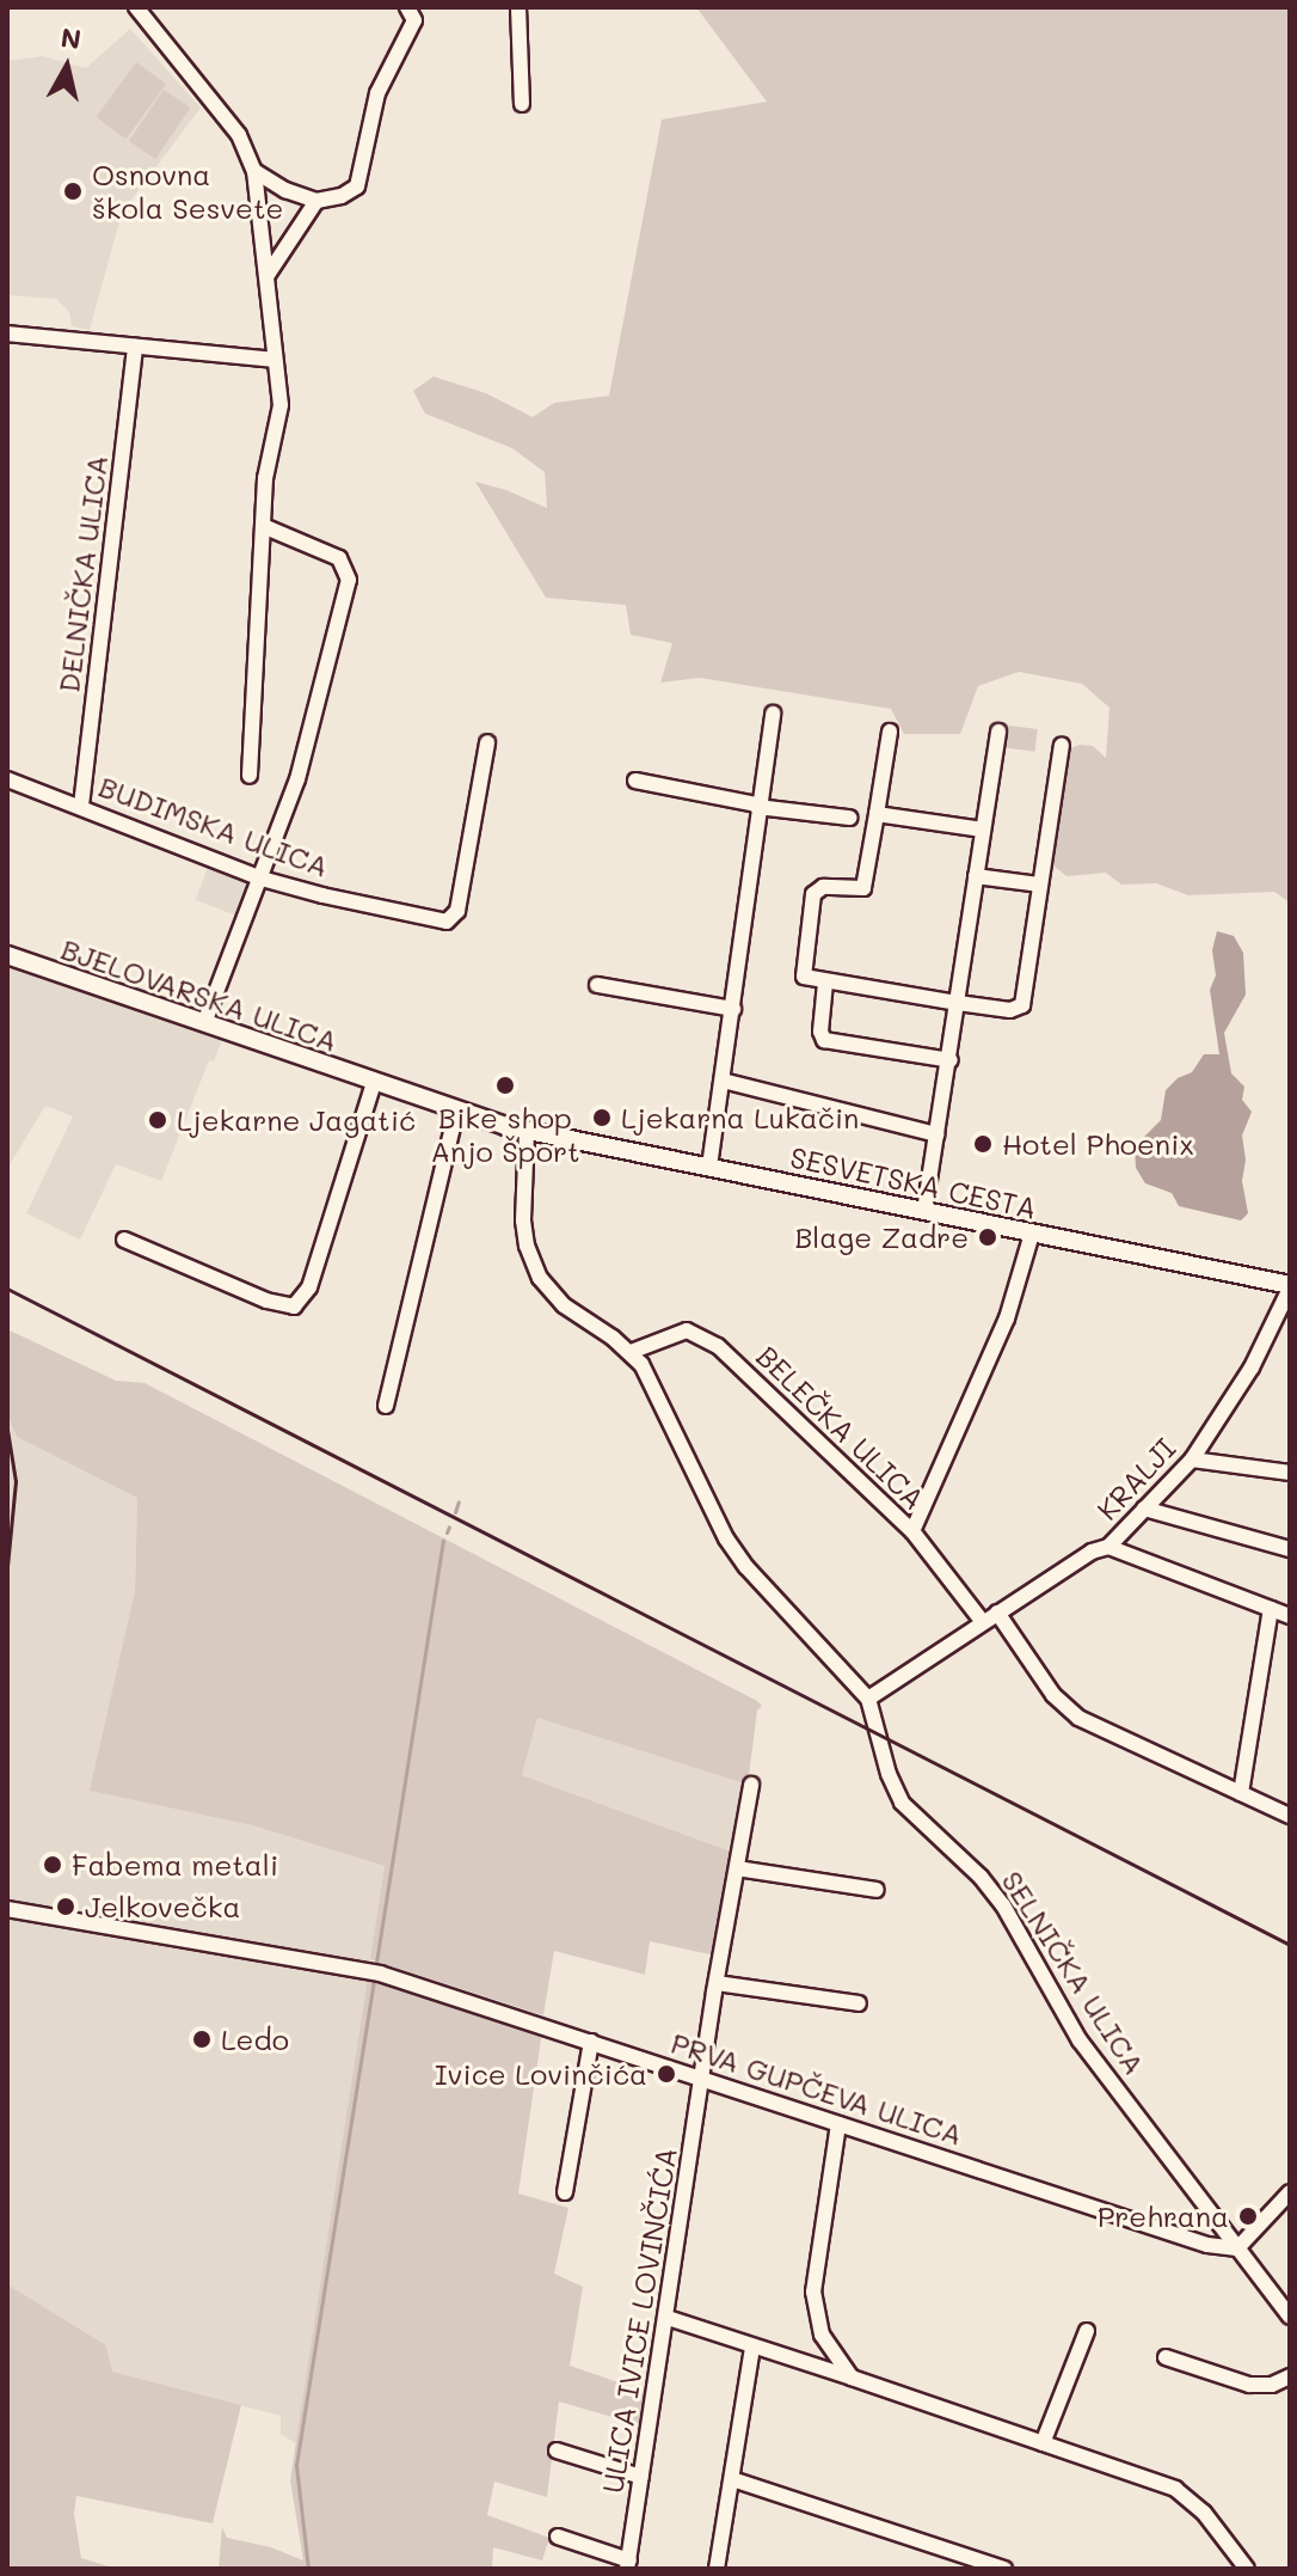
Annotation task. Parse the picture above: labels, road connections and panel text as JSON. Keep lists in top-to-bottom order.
{
  "streets": {
    "main road": ["BJELOVARSKA ULICA", "SESVETSKA CESTA"],
    "street": [
      "DELNIČKA ULICA",
      "BUDIMSKA ULICA",
      "BELEČKA ULICA",
      "KRALJI",
      "SELNIČKA ULICA",
      "PRVA GUPČEVA ULICA",
      "ULICA IVICE LOVINČIĆA"
    ]
  },
  "crossings": [
    ["DELNIČKA ULICA", "BUDIMSKA ULICA"],
    ["BJELOVARSKA ULICA", "SESVETSKA CESTA"],
    ["SESVETSKA CESTA", "KRALJI"],
    ["BELEČKA ULICA", "KRALJI"],
    ["KRALJI", "SELNIČKA ULICA"],
    ["SELNIČKA ULICA", "PRVA GUPČEVA ULICA"],
    ["PRVA GUPČEVA ULICA", "ULICA IVICE LOVINČIĆA"]
  ],
  "places": [
    "Osnovna škola Sesvete",
    "Bike shop Anjo Šport",
    "Ljekarna Lukačin",
    "Ljekarne Jagatić",
    "Hotel Phoenix",
    "Blage Zadre",
    "Fabema metali",
    "Jelkovečka",
    "Ledo",
    "Ivice Lovinčića",
    "Prehrana"
  ],
  "north": "top"
}
